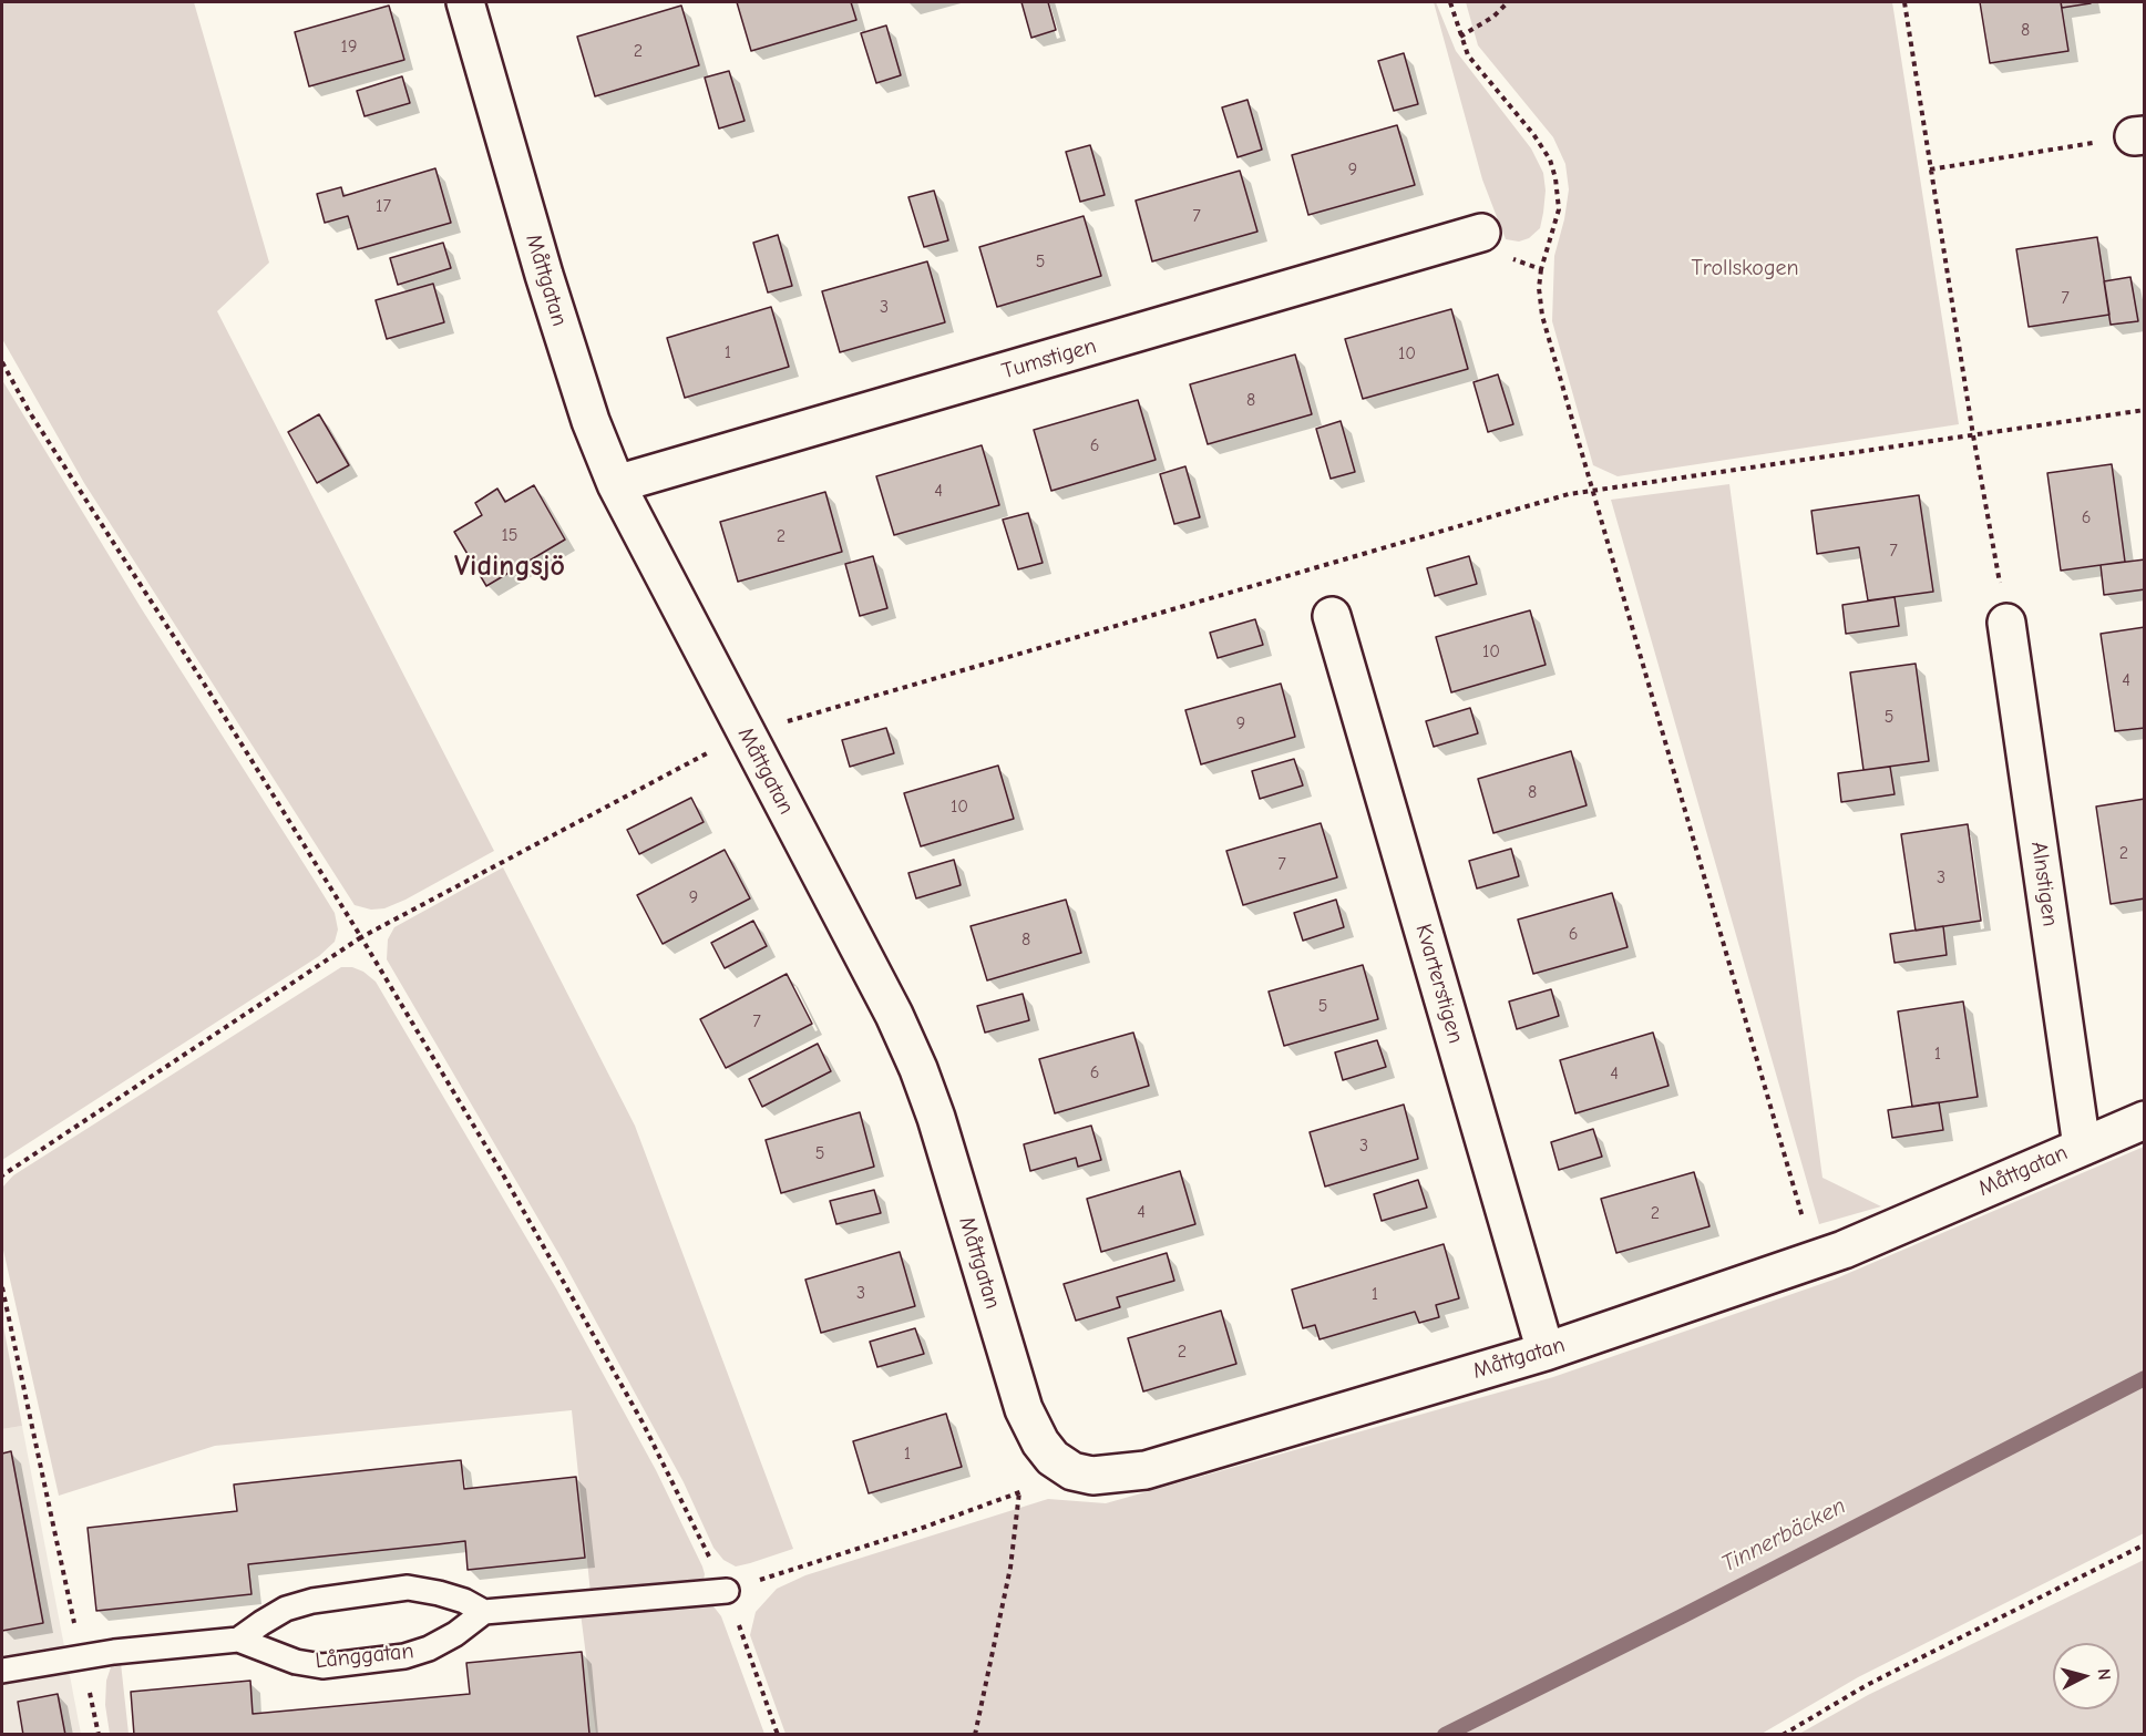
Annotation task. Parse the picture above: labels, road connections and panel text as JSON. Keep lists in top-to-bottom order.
{
  "streets": {
    "street": [
      "Måttgatan",
      "Tumstigen",
      "Alnstigen",
      "Kvarterstigen"
    ],
    "lane": ["Långgatan"]
  },
  "crossings": [
    ["Måttgatan", "Tumstigen"],
    ["Måttgatan", "Alnstigen"],
    ["Måttgatan", "Kvarterstigen"]
  ],
  "districts": ["Vidingsjö"],
  "water": ["Tinnerbäcken"],
  "parks": ["Trollskogen"],
  "house_numbers": [
    "8",
    "19",
    "2",
    "9",
    "17",
    "7",
    "5",
    "7",
    "3",
    "1",
    "10",
    "8",
    "6",
    "4",
    "6",
    "15",
    "2",
    "7",
    "10",
    "4",
    "5",
    "9",
    "8",
    "10",
    "2",
    "7",
    "3",
    "9",
    "6",
    "8",
    "5",
    "7",
    "1",
    "6",
    "4",
    "3",
    "5",
    "4",
    "2",
    "3",
    "1",
    "2",
    "1"
  ],
  "north": "right"
}
